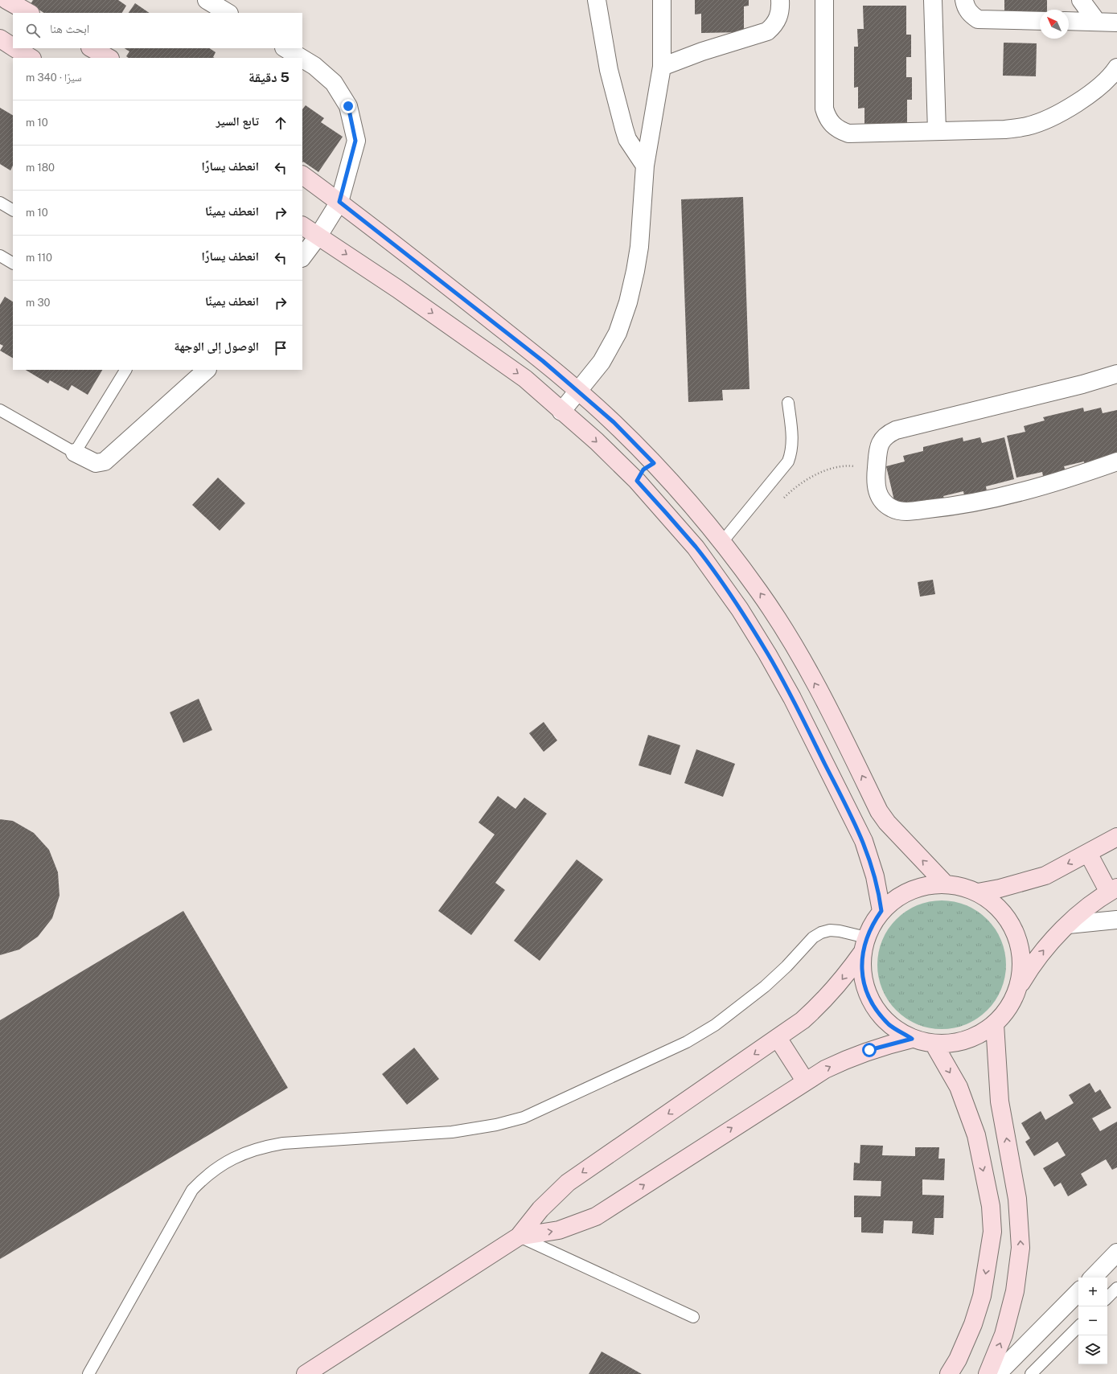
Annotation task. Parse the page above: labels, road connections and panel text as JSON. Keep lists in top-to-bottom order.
{
  "north": "top left",
  "page": {
    "search": "ابحث هنا",
    "heading": ["5 دقيقة", "سيرًا · 340 m"],
    "list": [
      ["تابع السير", "10 m"],
      ["انعطف يسارًا", "180 m"],
      ["انعطف يمينًا", "10 m"],
      ["انعطف يسارًا", "110 m"],
      ["انعطف يمينًا", "30 m"],
      "الوصول إلى الوجهة"
    ],
    "map_buttons": ["+", "−"]
  }
}
